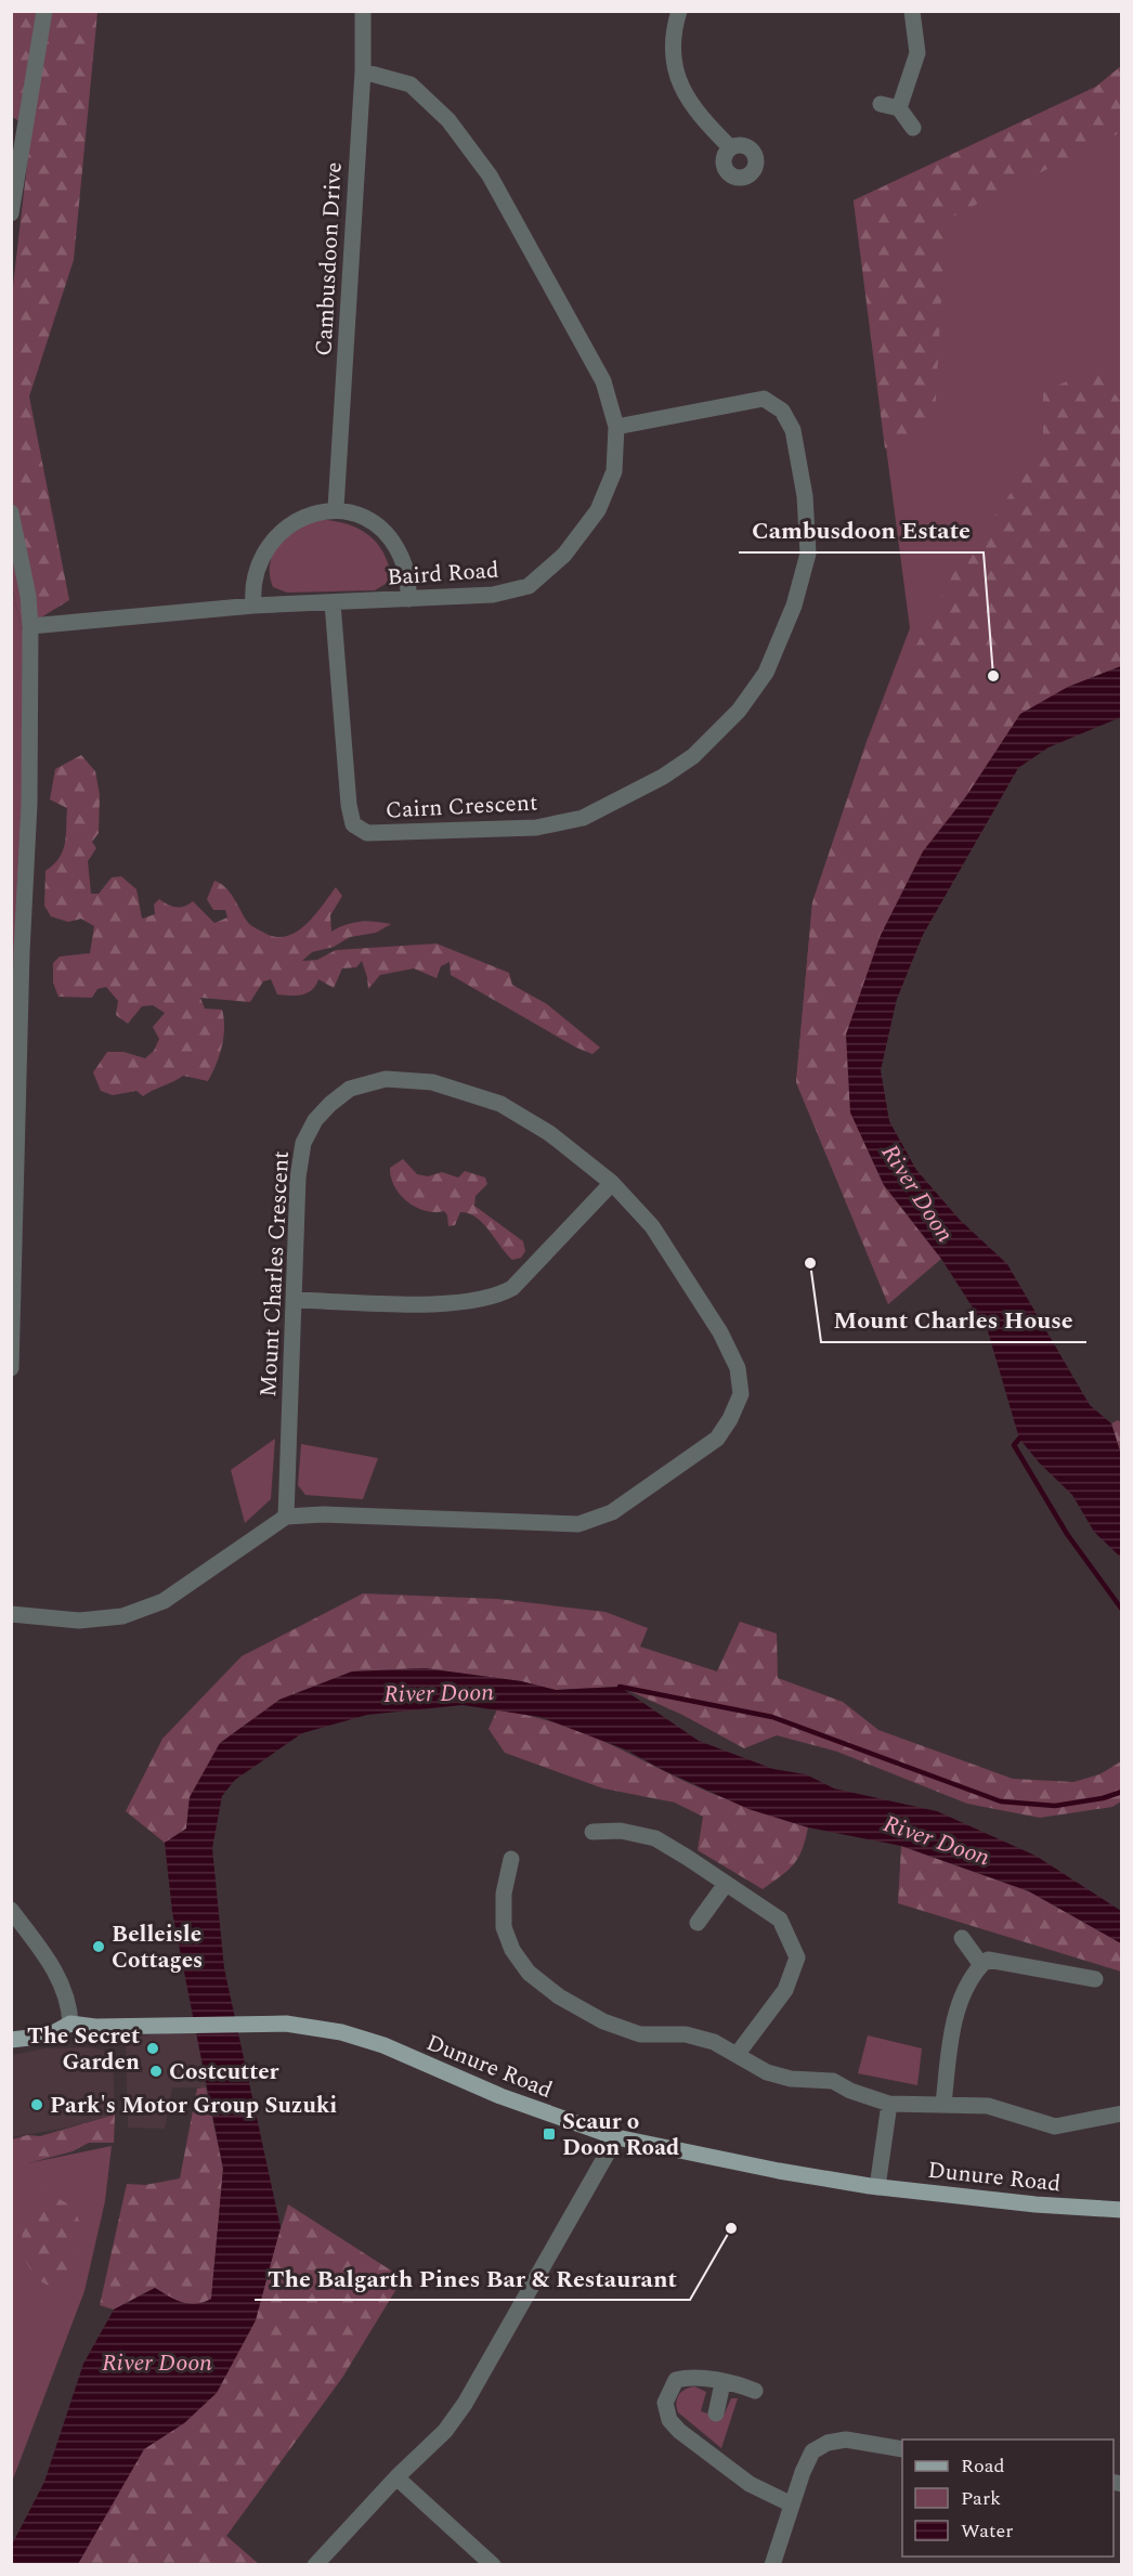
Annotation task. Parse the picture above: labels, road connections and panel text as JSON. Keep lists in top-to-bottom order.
{
  "streets": {
    "main road": ["Dunure Road"],
    "street": [
      "Cambusdoon Drive",
      "Baird Road",
      "Cairn Crescent",
      "Mount Charles Crescent"
    ]
  },
  "crossings": [
    ["Cambusdoon Drive", "Baird Road"],
    ["Baird Road", "Cairn Crescent"]
  ],
  "water": ["River Doon"],
  "places": {
    "other": [
      "Cambusdoon Estate",
      "Mount Charles House",
      "Belleisle Cottages",
      "The Secret Garden",
      "Costcutter",
      "Park's Motor Group Suzuki",
      "The Balgarth Pines Bar & Restaurant"
    ],
    "transit": ["Scaur o Doon Road"]
  },
  "legend": ["Road", "Park", "Water"]
}
